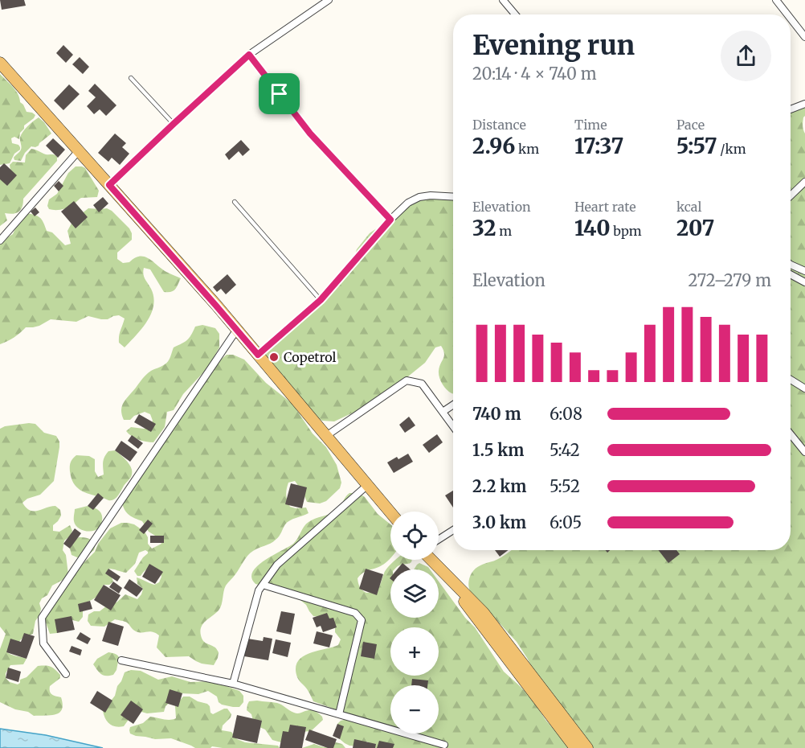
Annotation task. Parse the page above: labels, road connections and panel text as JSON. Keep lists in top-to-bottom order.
{
  "places": ["Copetrol"],
  "page": {
    "heading": ["Evening run", "20:14 · 4 × 740 m"],
    "stats": [
      ["Distance", "2.96 km"],
      ["Time", "17:37"],
      ["Pace", "5:57 /km"],
      ["Elevation", "32 m"],
      ["Heart rate", "140 bpm"],
      ["kcal", "207"]
    ],
    "chart": ["Elevation", "272–279 m"],
    "list": [
      {
        "name": "740 m",
        "note": "6:08"
      },
      {
        "name": "1.5 km",
        "note": "5:42"
      },
      {
        "name": "2.2 km",
        "note": "5:52"
      },
      {
        "name": "3.0 km",
        "note": "6:05"
      }
    ],
    "map_buttons": ["+", "−"]
  }
}
